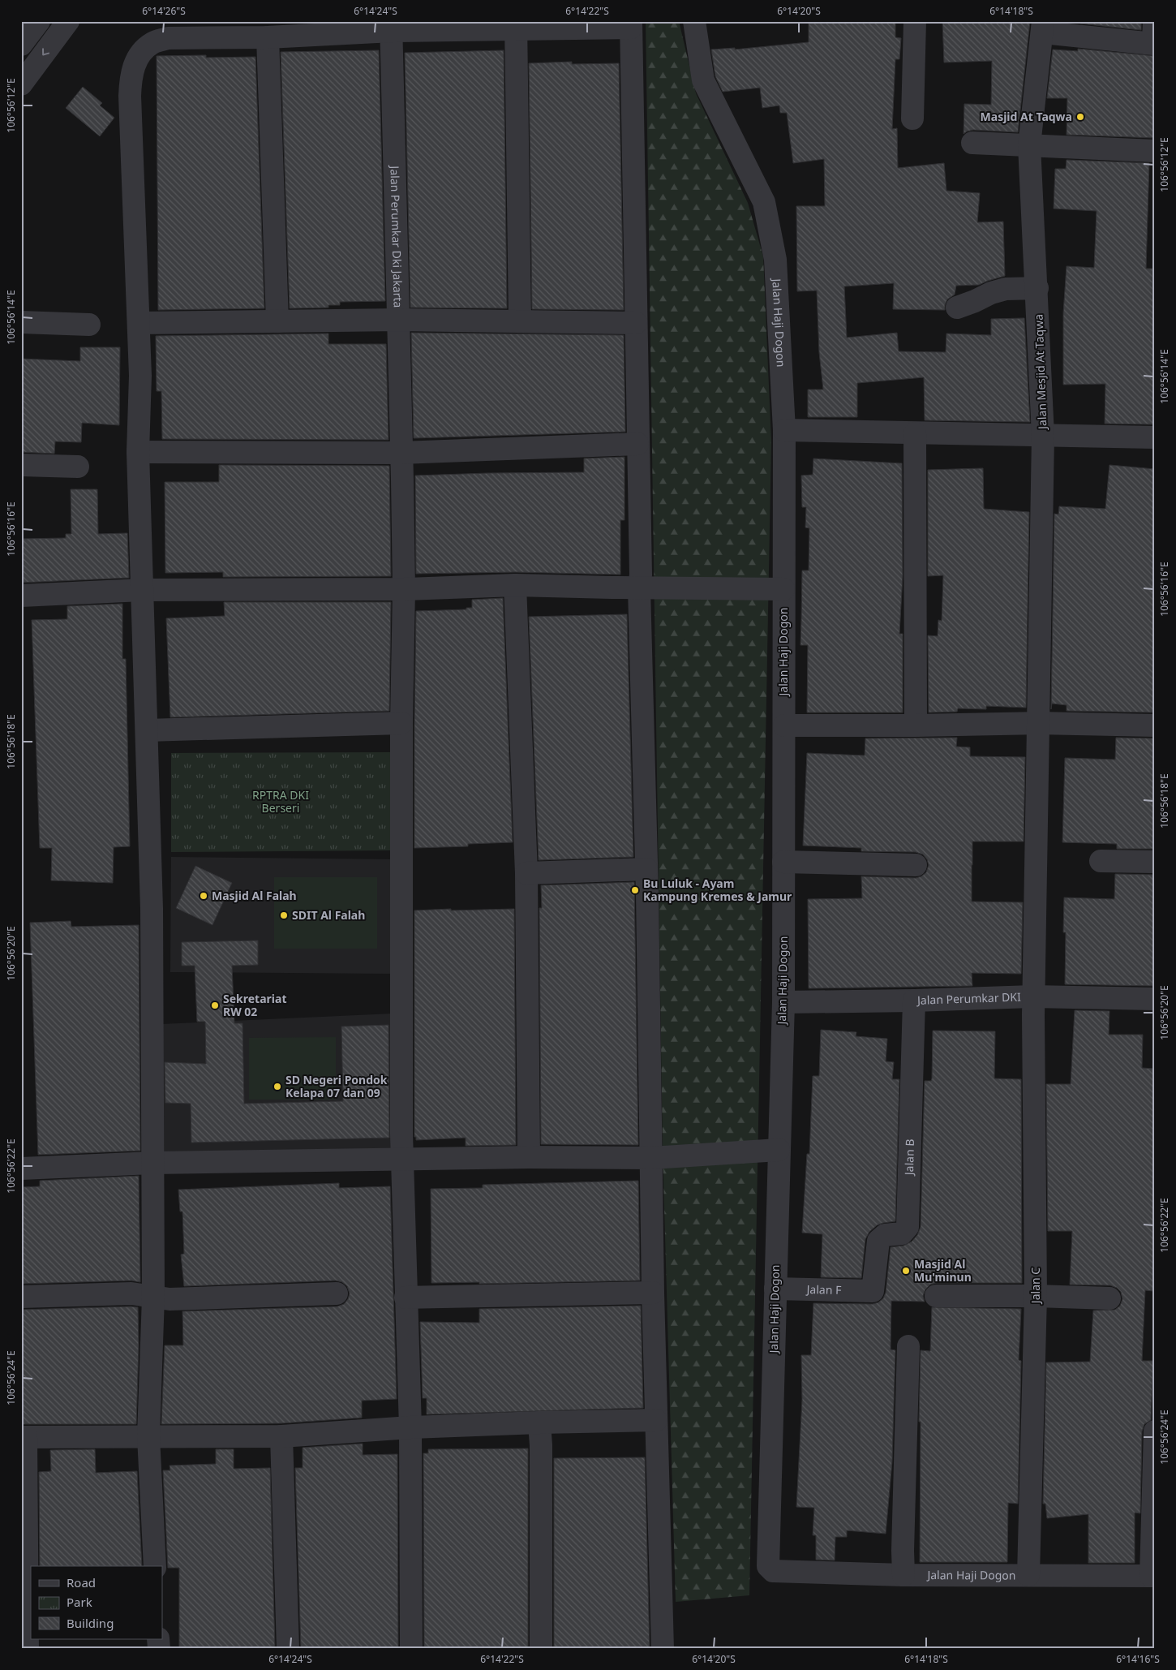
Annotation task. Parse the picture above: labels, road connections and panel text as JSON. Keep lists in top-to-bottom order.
{
  "streets": {
    "street": [
      "Jalan Perumkar Dki Jakarta",
      "Jalan Haji Dogon",
      "Jalan Mesjid At Taqwa",
      "Jalan Perumkar DKI",
      "Jalan B",
      "Jalan C",
      "Jalan F"
    ]
  },
  "crossings": [
    ["Jalan Haji Dogon", "Jalan Perumkar DKI"],
    ["Jalan Haji Dogon", "Jalan C"],
    ["Jalan Haji Dogon", "Jalan F"],
    ["Jalan Mesjid At Taqwa", "Jalan Perumkar DKI"],
    ["Jalan Mesjid At Taqwa", "Jalan C"],
    ["Jalan Perumkar DKI", "Jalan B"],
    ["Jalan Perumkar DKI", "Jalan C"],
    ["Jalan B", "Jalan F"]
  ],
  "parks": ["RPTRA DKI Berseri"],
  "places": [
    "Masjid At Taqwa",
    "Bu Luluk - Ayam Kampung Kremes & Jamur",
    "Masjid Al Falah",
    "SDIT Al Falah",
    "Sekretariat RW 02",
    "SD Negeri Pondok Kelapa 07 dan 09",
    "Masjid Al Mu'minun"
  ],
  "legend": ["Road", "Park", "Building"],
  "coordinates": [
    "6°14'26\"S",
    "6°14'24\"S",
    "6°14'22\"S",
    "6°14'20\"S",
    "6°14'18\"S",
    "106°56'12\"E",
    "106°56'14\"E",
    "106°56'16\"E",
    "106°56'18\"E",
    "106°56'20\"E",
    "106°56'22\"E",
    "106°56'24\"E",
    "6°14'16\"S"
  ]
}
